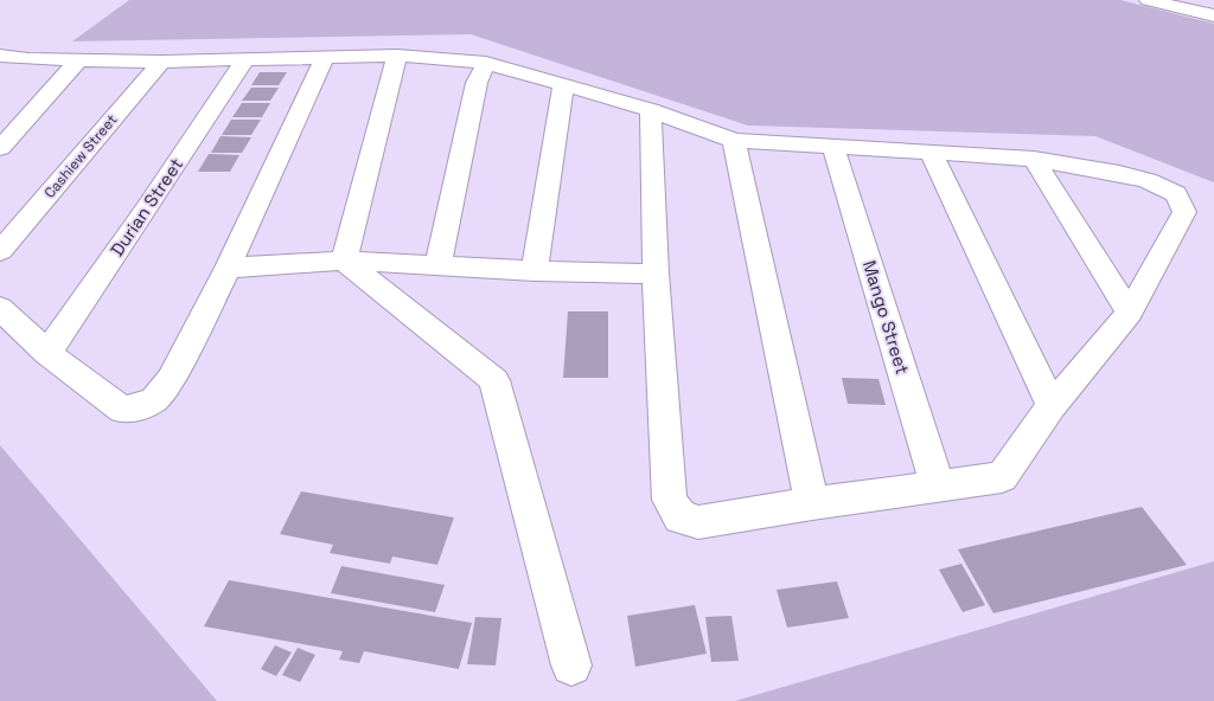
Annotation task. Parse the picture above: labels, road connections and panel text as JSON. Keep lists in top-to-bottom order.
{
  "streets": {
    "street": ["Cashiew Street", "Durian Street", "Mango Street"]
  }
}
